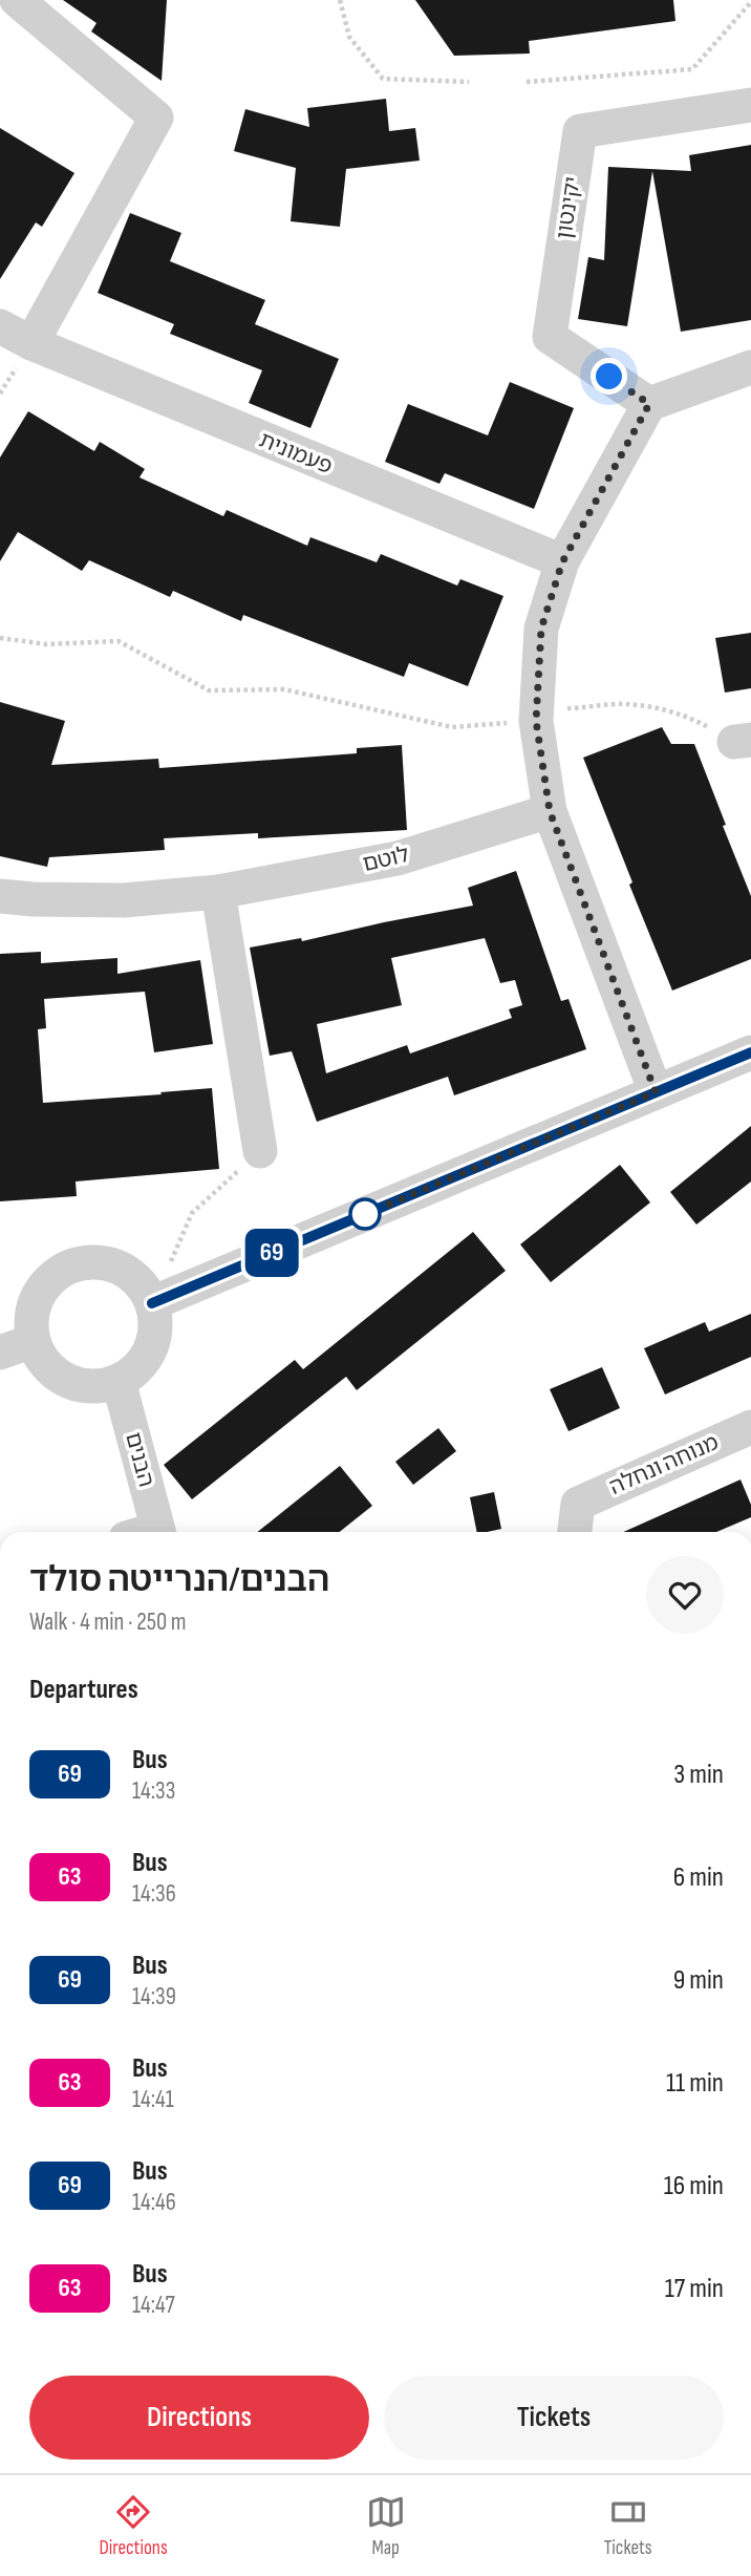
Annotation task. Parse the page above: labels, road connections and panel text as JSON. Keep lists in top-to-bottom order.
{
  "streets": {
    "street": [
      "יקינטון",
      "פעמונית",
      "לוטם",
      "הבנים",
      "מנוחה ונחלה"
    ]
  },
  "lines": ["bus line 69"],
  "page": {
    "on_map": "69",
    "heading": [
      ["הבנים/הנרייטה סולד", "Walk · 4 min · 250 m"],
      "Departures"
    ],
    "list": [
      {
        "mark": "69",
        "name": "Bus",
        "note": "14:33",
        "value": "3 min"
      },
      {
        "mark": "63",
        "name": "Bus",
        "note": "14:36",
        "value": "6 min"
      },
      {
        "mark": "69",
        "name": "Bus",
        "note": "14:39",
        "value": "9 min"
      },
      {
        "mark": "63",
        "name": "Bus",
        "note": "14:41",
        "value": "11 min"
      },
      {
        "mark": "69",
        "name": "Bus",
        "note": "14:46",
        "value": "16 min"
      },
      {
        "mark": "63",
        "name": "Bus",
        "note": "14:47",
        "value": "17 min"
      }
    ],
    "buttons": ["Directions", "Tickets"],
    "tabs": ["Directions", "Map", "Tickets"]
  }
}
